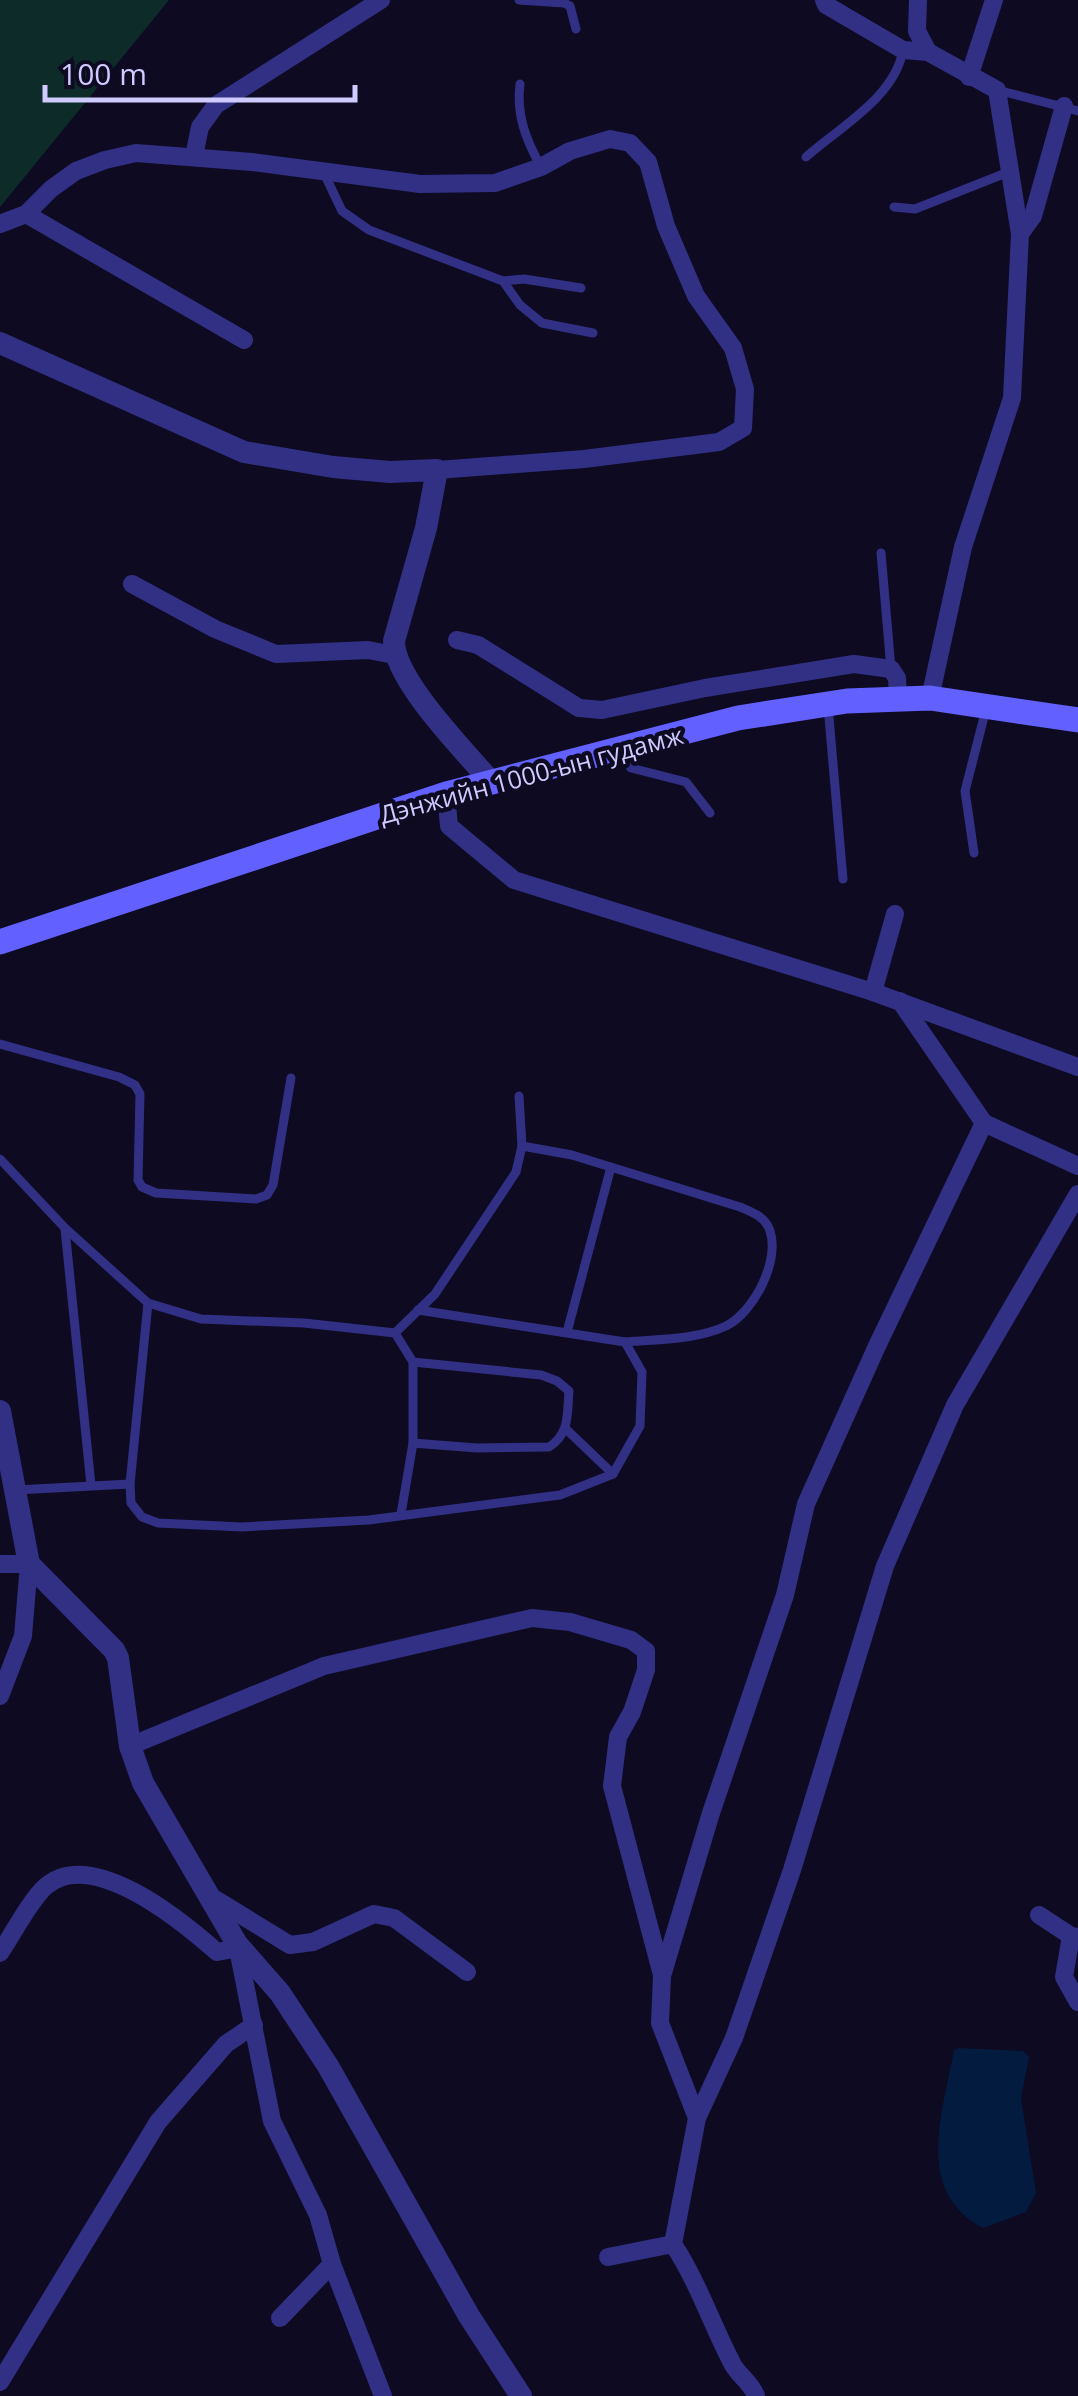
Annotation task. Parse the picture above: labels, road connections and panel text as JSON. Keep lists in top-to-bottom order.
{
  "streets": {
    "main road": ["Дэнжийн 1000-ын гудамж"]
  },
  "scale_bar": "100 m"
}
